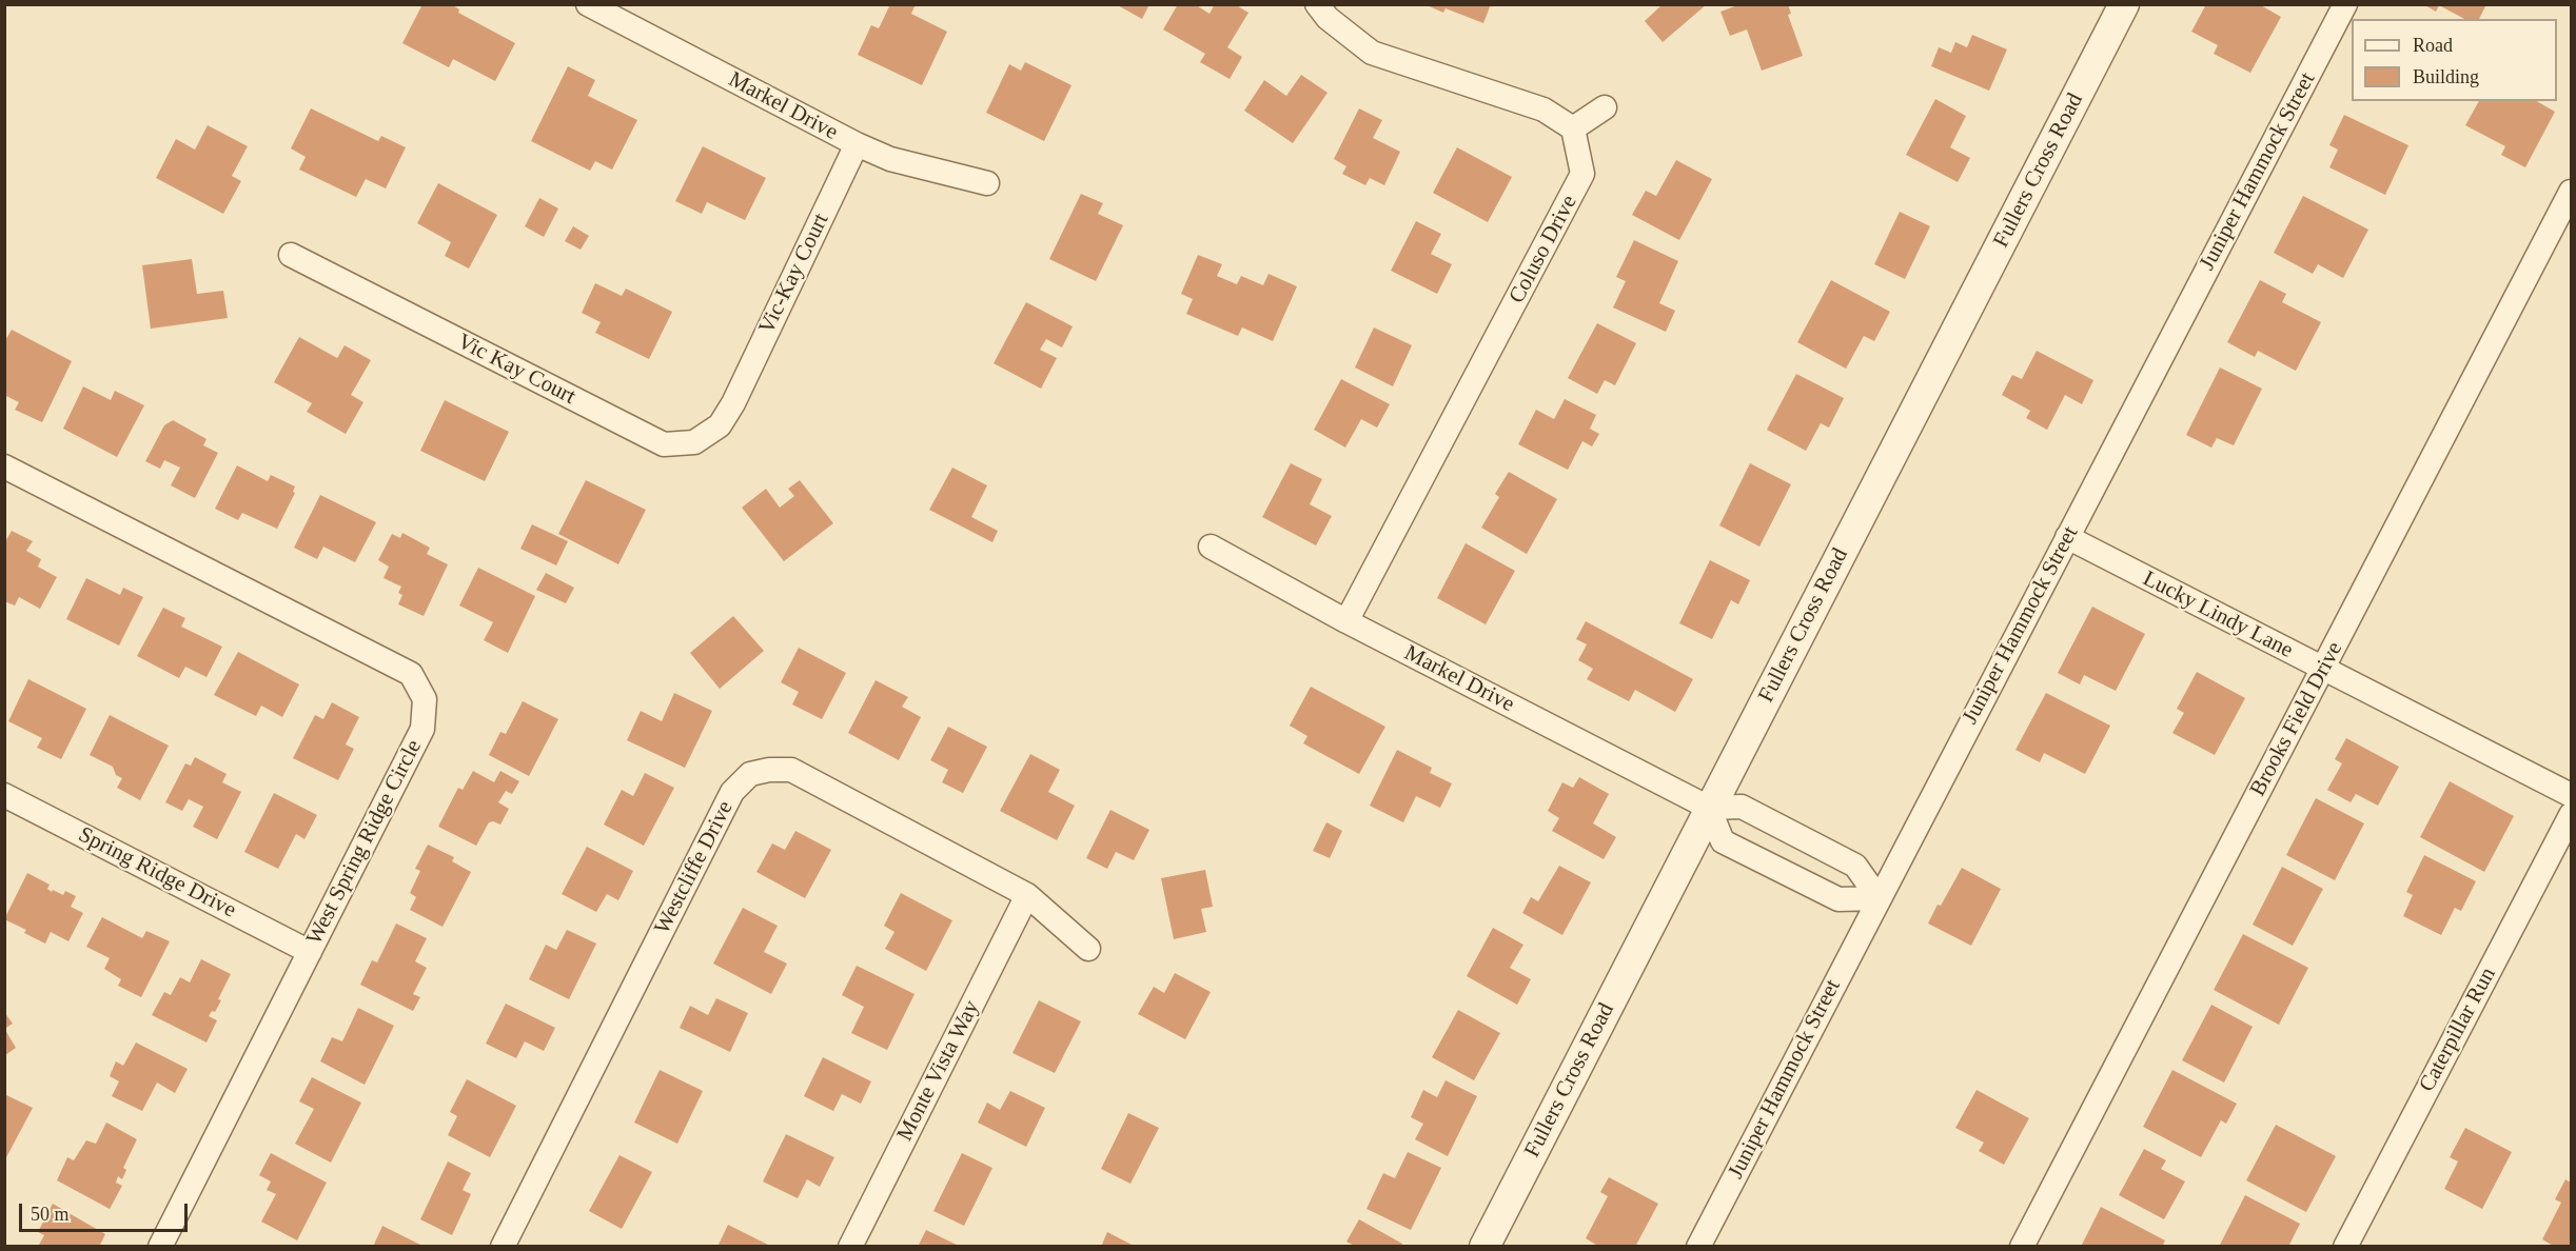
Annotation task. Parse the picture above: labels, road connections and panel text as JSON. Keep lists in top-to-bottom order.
{
  "streets": {
    "street": [
      "Markel Drive",
      "Fullers Cross Road",
      "Juniper Hammock Street",
      "Coluso Drive",
      "Vic-Kay Court",
      "Vic Kay Court",
      "Lucky Lindy Lane",
      "Brooks Field Drive",
      "West Spring Ridge Circle",
      "Westcliffe Drive",
      "Spring Ridge Drive",
      "Caterpillar Run",
      "Monte Vista Way"
    ]
  },
  "crossings": [
    ["Markel Drive", "Fullers Cross Road"],
    ["Markel Drive", "Coluso Drive"],
    ["Markel Drive", "Vic-Kay Court"],
    ["Juniper Hammock Street", "Lucky Lindy Lane"],
    ["Vic-Kay Court", "Vic Kay Court"],
    ["Lucky Lindy Lane", "Brooks Field Drive"],
    ["West Spring Ridge Circle", "Spring Ridge Drive"],
    ["Westcliffe Drive", "Monte Vista Way"]
  ],
  "legend": ["Road", "Building"],
  "scale_bar": "50 m"
}
